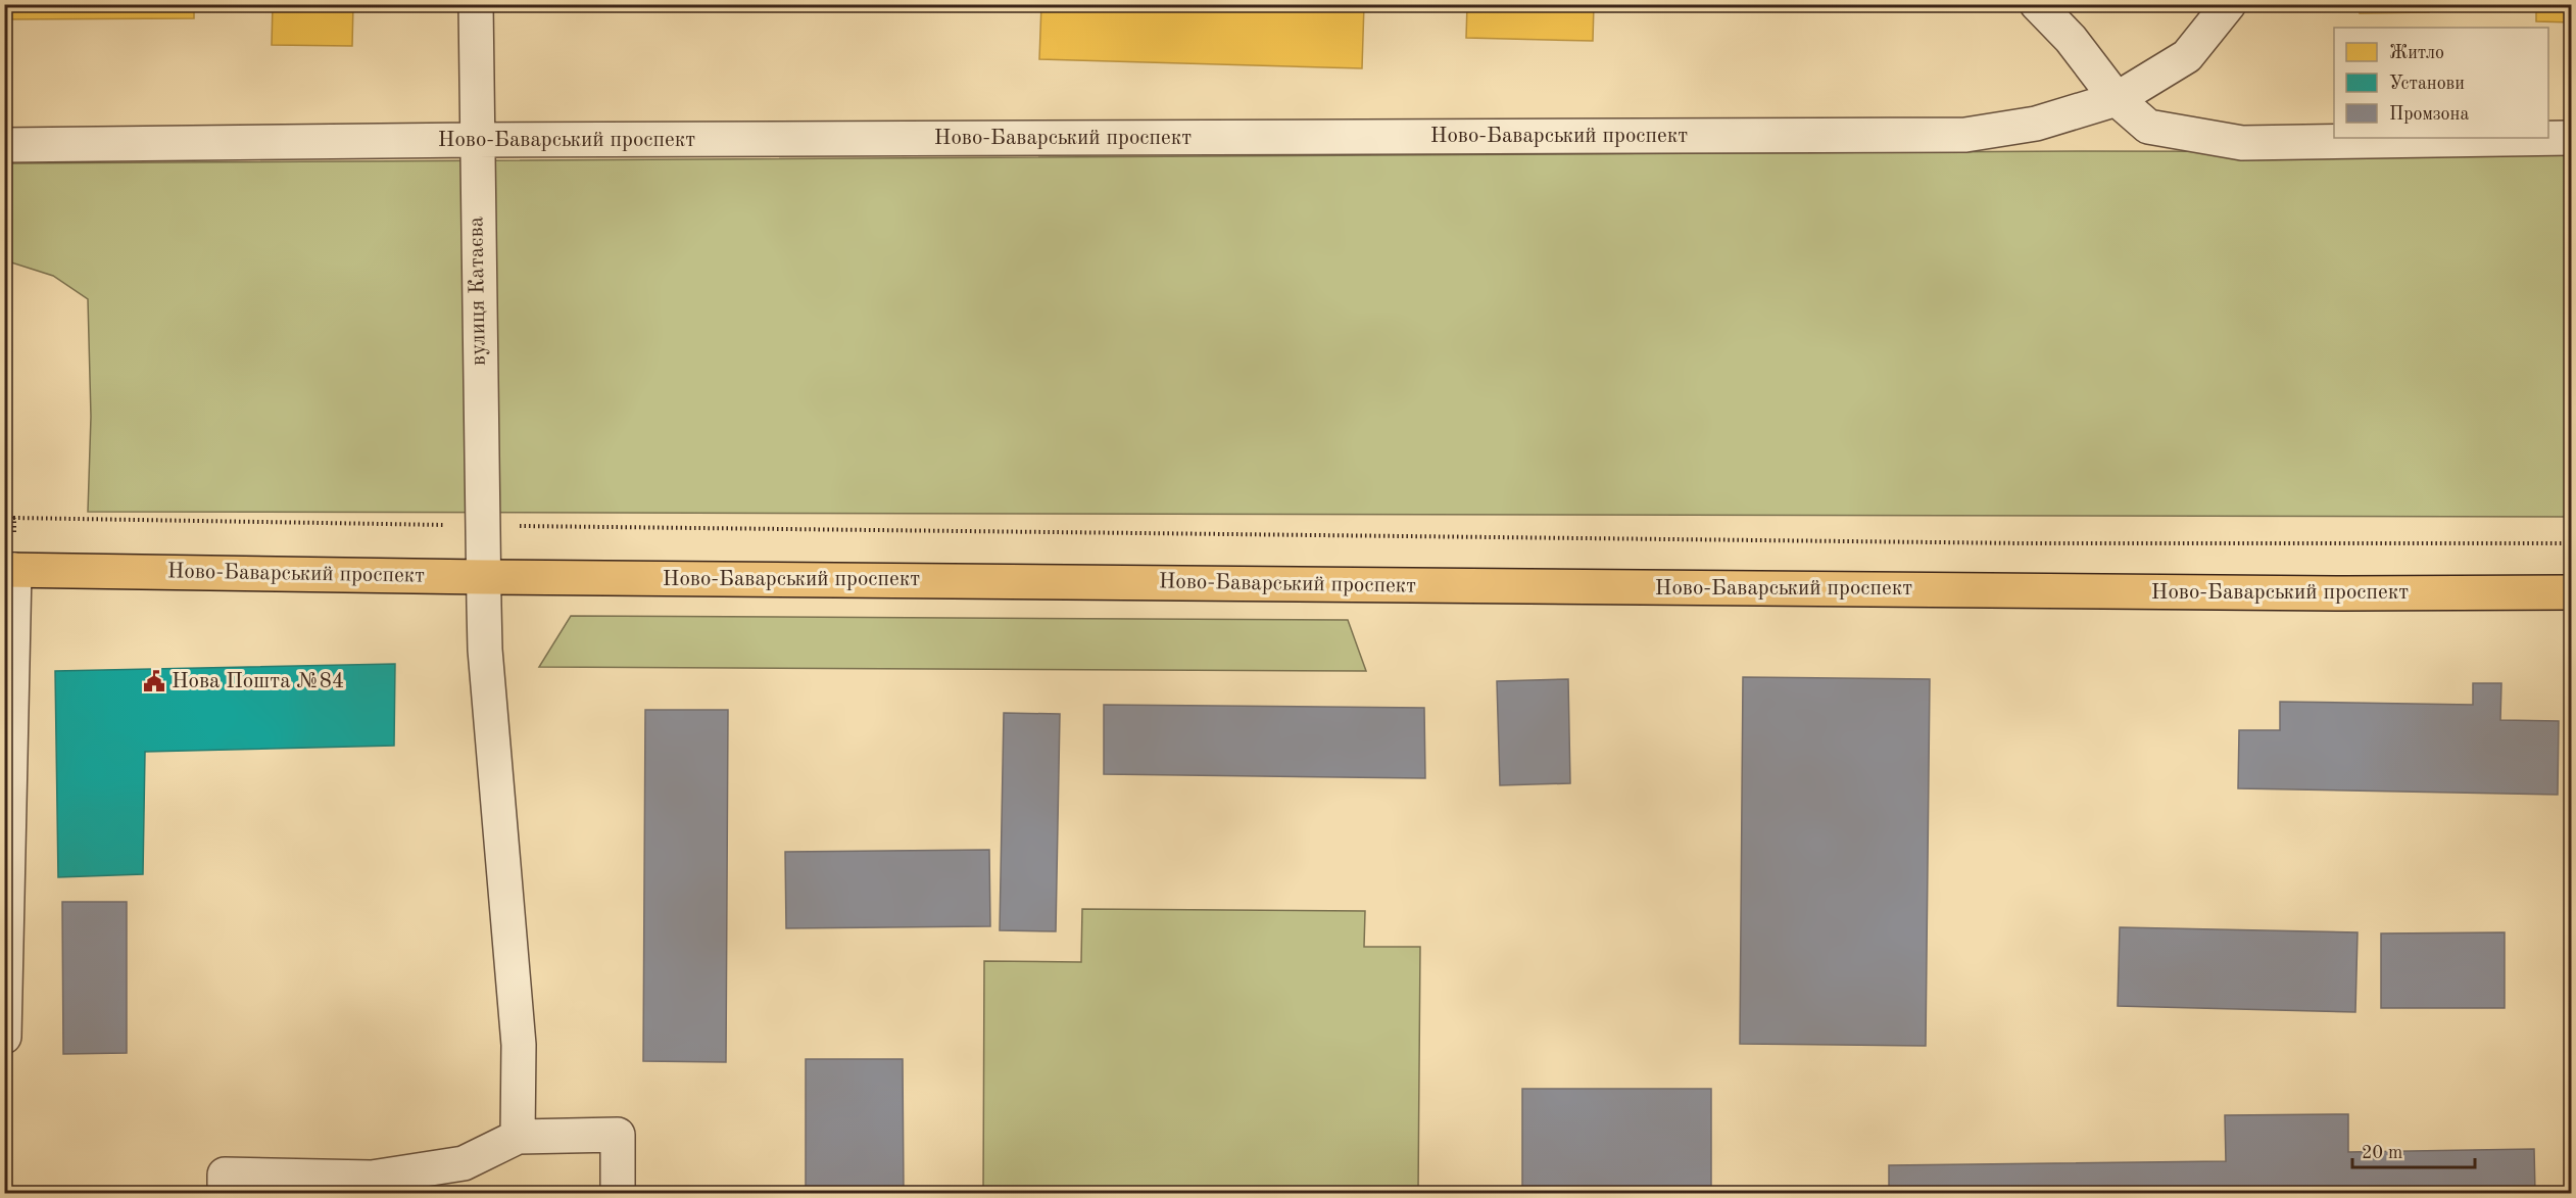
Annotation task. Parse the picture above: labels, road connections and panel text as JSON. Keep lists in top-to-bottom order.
{
  "streets": {
    "main road": ["Ново-Баварський проспект"],
    "street": ["вулиця Катаєва"]
  },
  "crossings": [
    ["Ново-Баварський проспект", "вулиця Катаєва"]
  ],
  "places": {
    "public building": ["Нова Пошта №84"]
  },
  "legend": ["Житло", "Установи", "Промзона"],
  "scale_bar": "20 m"
}
